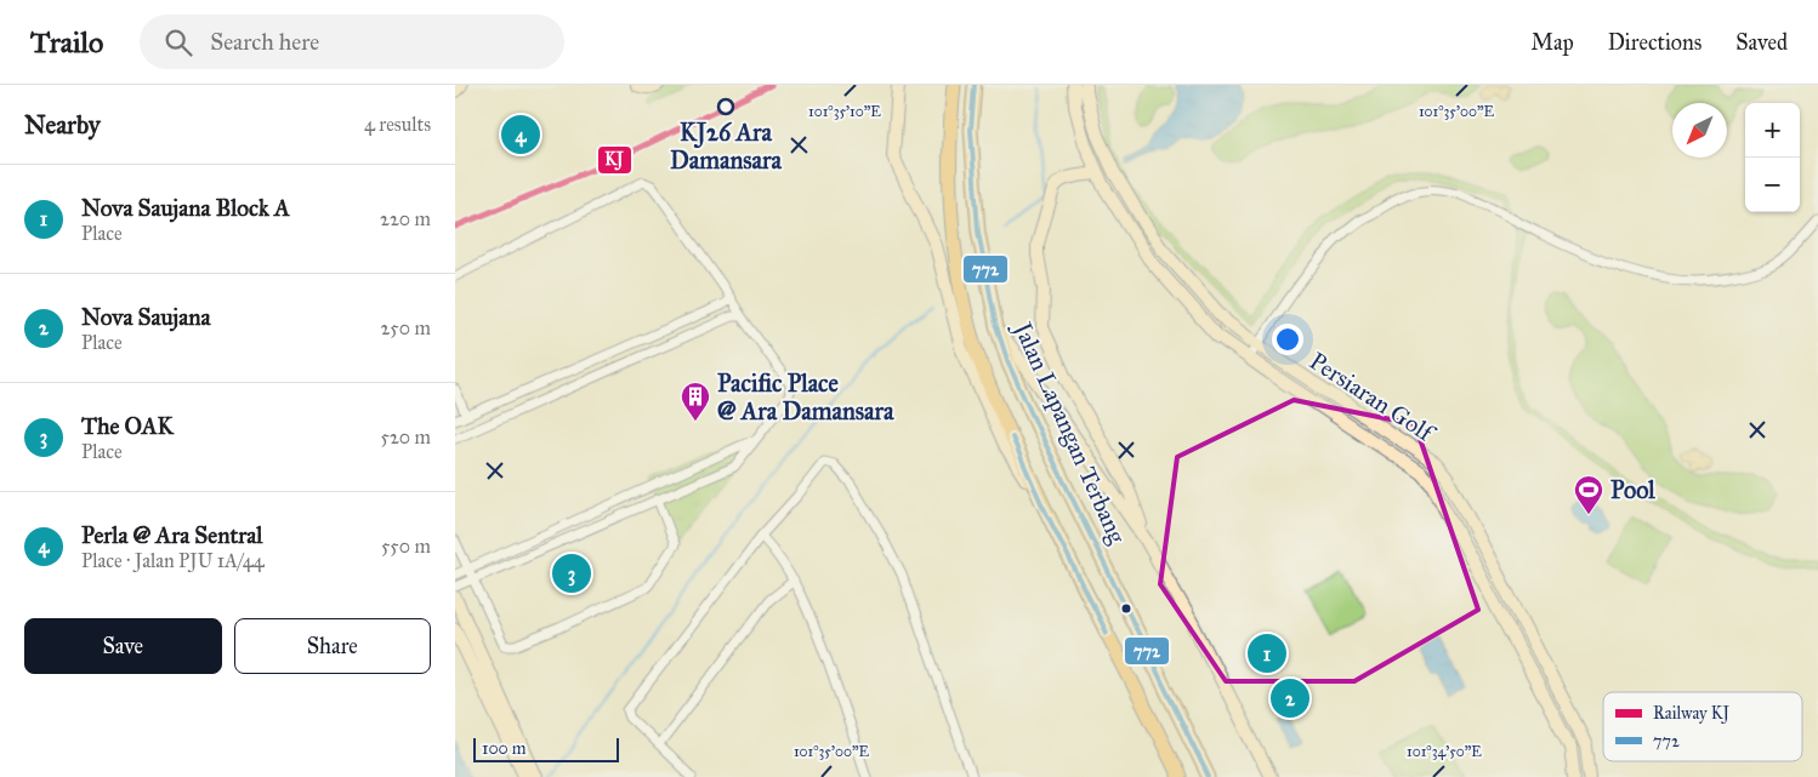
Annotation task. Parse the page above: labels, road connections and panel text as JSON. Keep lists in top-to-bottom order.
{
  "streets": {
    "main road": ["Jalan Lapangan Terbang"],
    "street": ["Persiaran Golf"]
  },
  "places": {
    "other": ["KJ26 Ara Damansara"],
    "building": ["Pacific Place @ Ara Damansara"],
    "sports": ["Pool"]
  },
  "lines": ["rail line KJ", "transit line 772"],
  "legend": ["Railway KJ", "772"],
  "scale_bar": "100 m",
  "north": "bottom left",
  "page": {
    "header": "Trailo",
    "search": "Search here",
    "nav": ["Map", "Directions", "Saved"],
    "heading": ["Nearby", "4 results"],
    "map_buttons": ["+", "−"],
    "pins": [
      "4",
      "3",
      "1",
      "2"
    ],
    "list": [
      {
        "mark": "1",
        "name": "Nova Saujana Block A",
        "note": "Place",
        "value": "220 m"
      },
      {
        "mark": "2",
        "name": "Nova Saujana",
        "note": "Place",
        "value": "250 m"
      },
      {
        "mark": "3",
        "name": "The OAK",
        "note": "Place",
        "value": "520 m"
      },
      {
        "mark": "4",
        "name": "Perla @ Ara Sentral",
        "note": "Place · Jalan PJU 1A/44",
        "value": "550 m"
      }
    ],
    "buttons": ["Save", "Share"],
    "scale": "100 m"
  },
  "coordinates": ["101°35'10\"E", "101°35'00\"E", "101°34'50\"E"]
}
